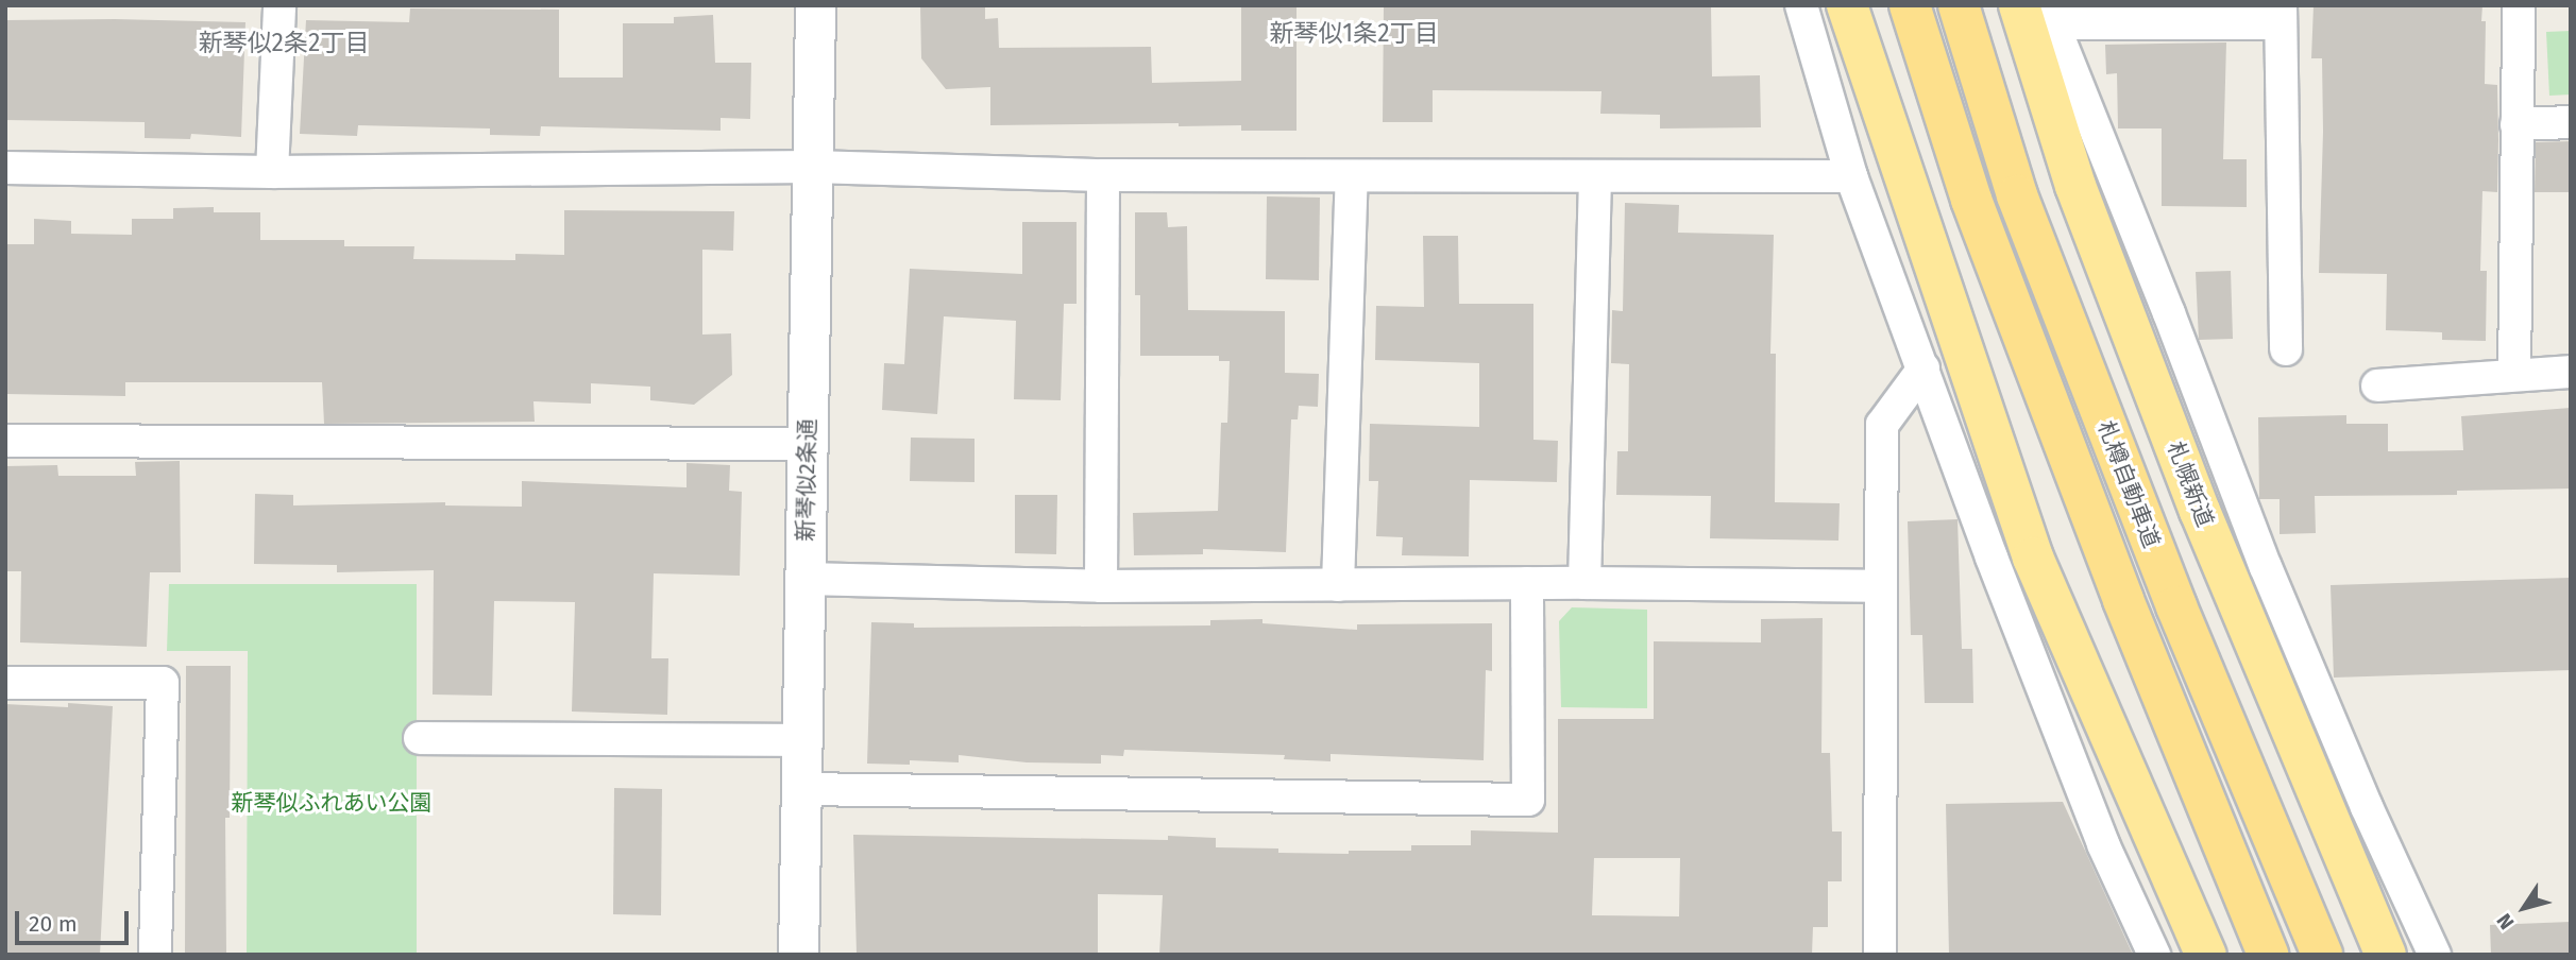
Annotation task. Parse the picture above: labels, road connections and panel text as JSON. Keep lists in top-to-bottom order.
{
  "streets": {
    "highway": ["札樽自動車道", "札幌新道"],
    "street": ["新琴似2条通"]
  },
  "districts": ["新琴似1条2丁目", "新琴似2条2丁目"],
  "parks": ["新琴似ふれあい公園"],
  "scale_bar": "20 m",
  "north": "bottom left"
}
